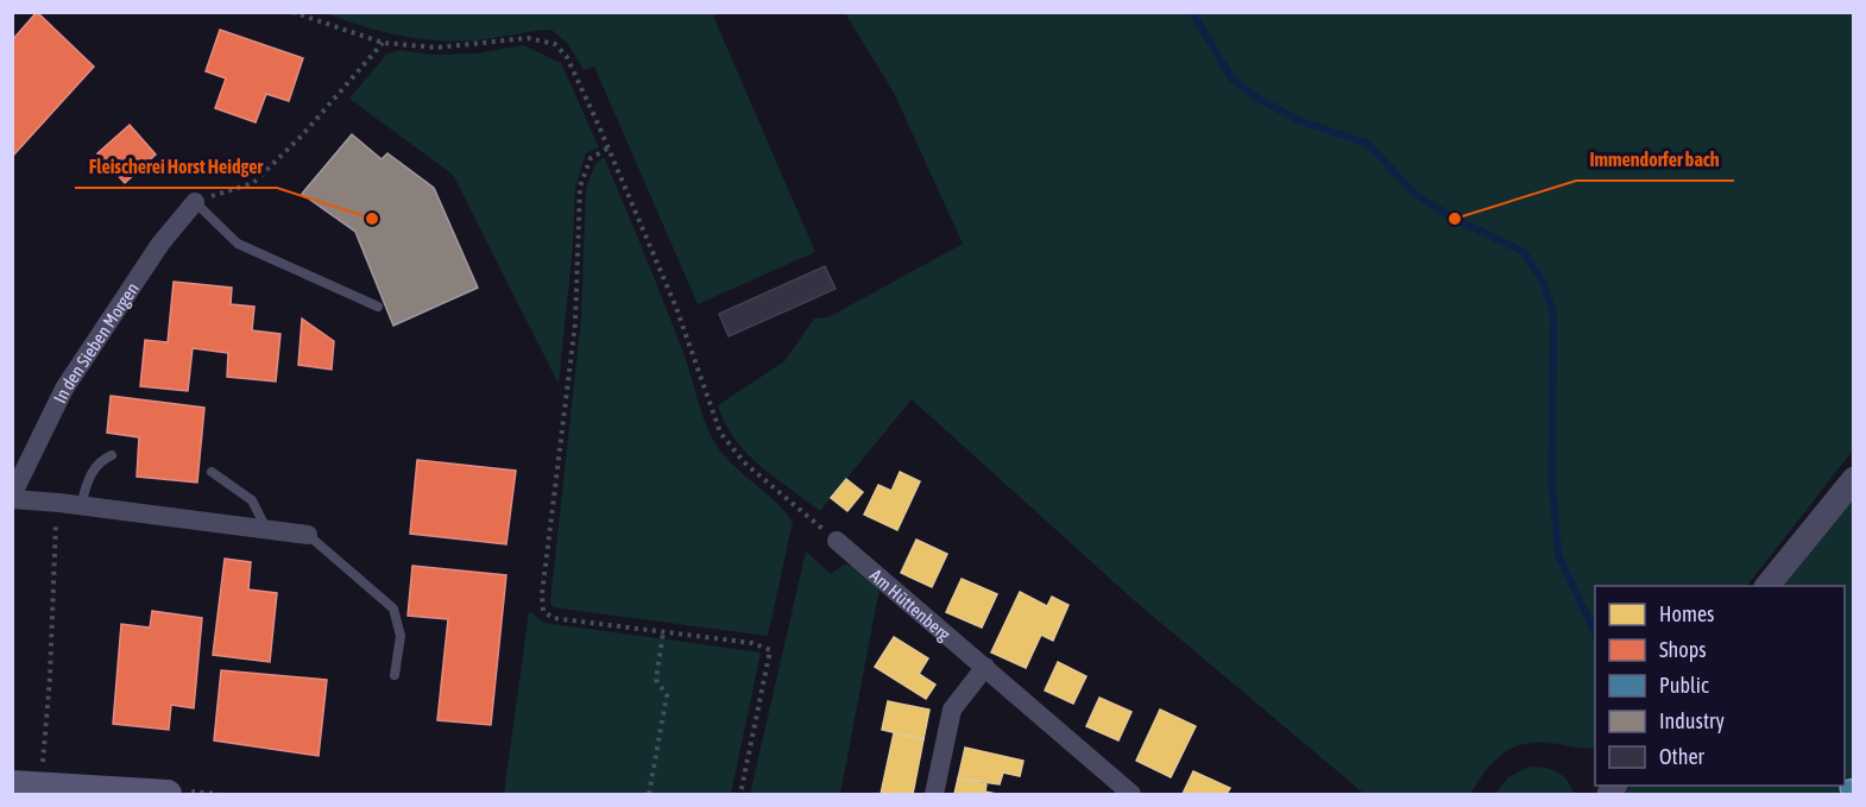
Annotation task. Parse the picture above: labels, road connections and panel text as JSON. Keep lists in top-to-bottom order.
{
  "streets": {
    "street": ["In den Sieben Morgen", "Am Hüttenberg"]
  },
  "places": ["Fleischerei Horst Heidger", "Immendorfer bach"],
  "legend": [
    "Homes",
    "Shops",
    "Public",
    "Industry",
    "Other"
  ]
}
